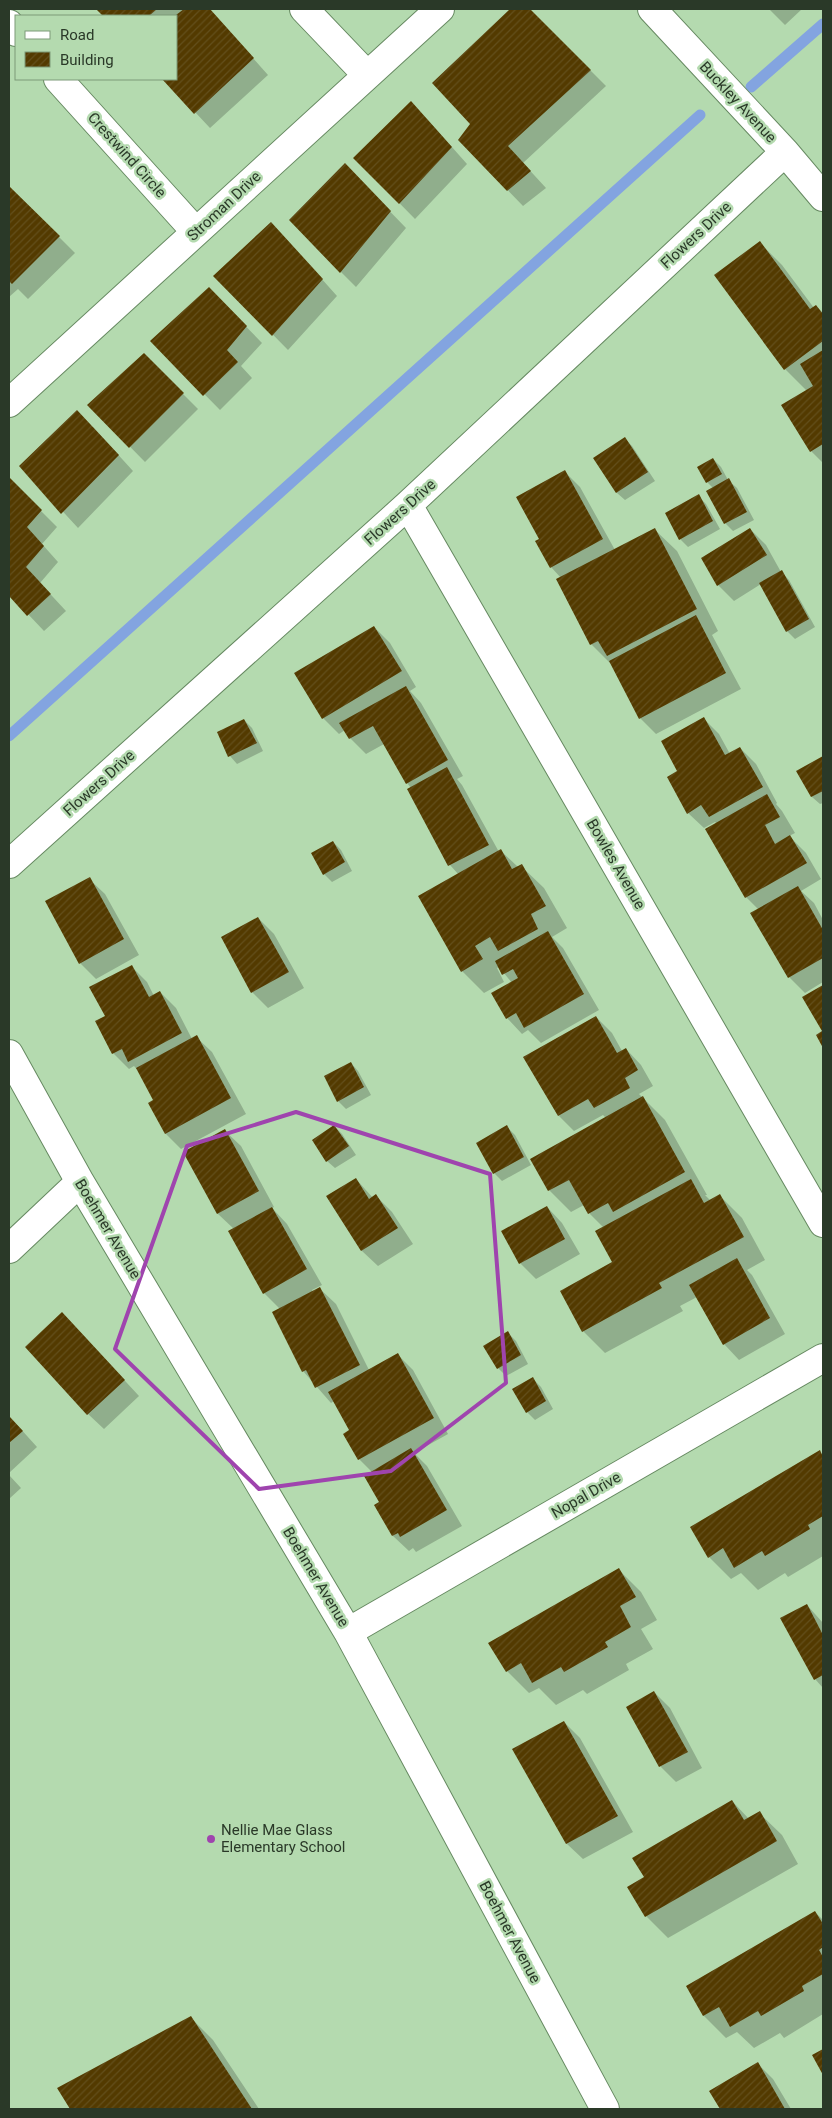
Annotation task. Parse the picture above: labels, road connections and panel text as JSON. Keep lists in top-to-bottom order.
{
  "streets": {
    "street": [
      "Buckley Avenue",
      "Crestwind Circle",
      "Stroman Drive",
      "Flowers Drive",
      "Bowles Avenue",
      "Boehmer Avenue",
      "Nopal Drive"
    ]
  },
  "crossings": [
    ["Buckley Avenue", "Flowers Drive"],
    ["Crestwind Circle", "Stroman Drive"],
    ["Flowers Drive", "Bowles Avenue"],
    ["Boehmer Avenue", "Nopal Drive"]
  ],
  "places": ["Nellie Mae Glass Elementary School"],
  "legend": ["Road", "Building"]
}
